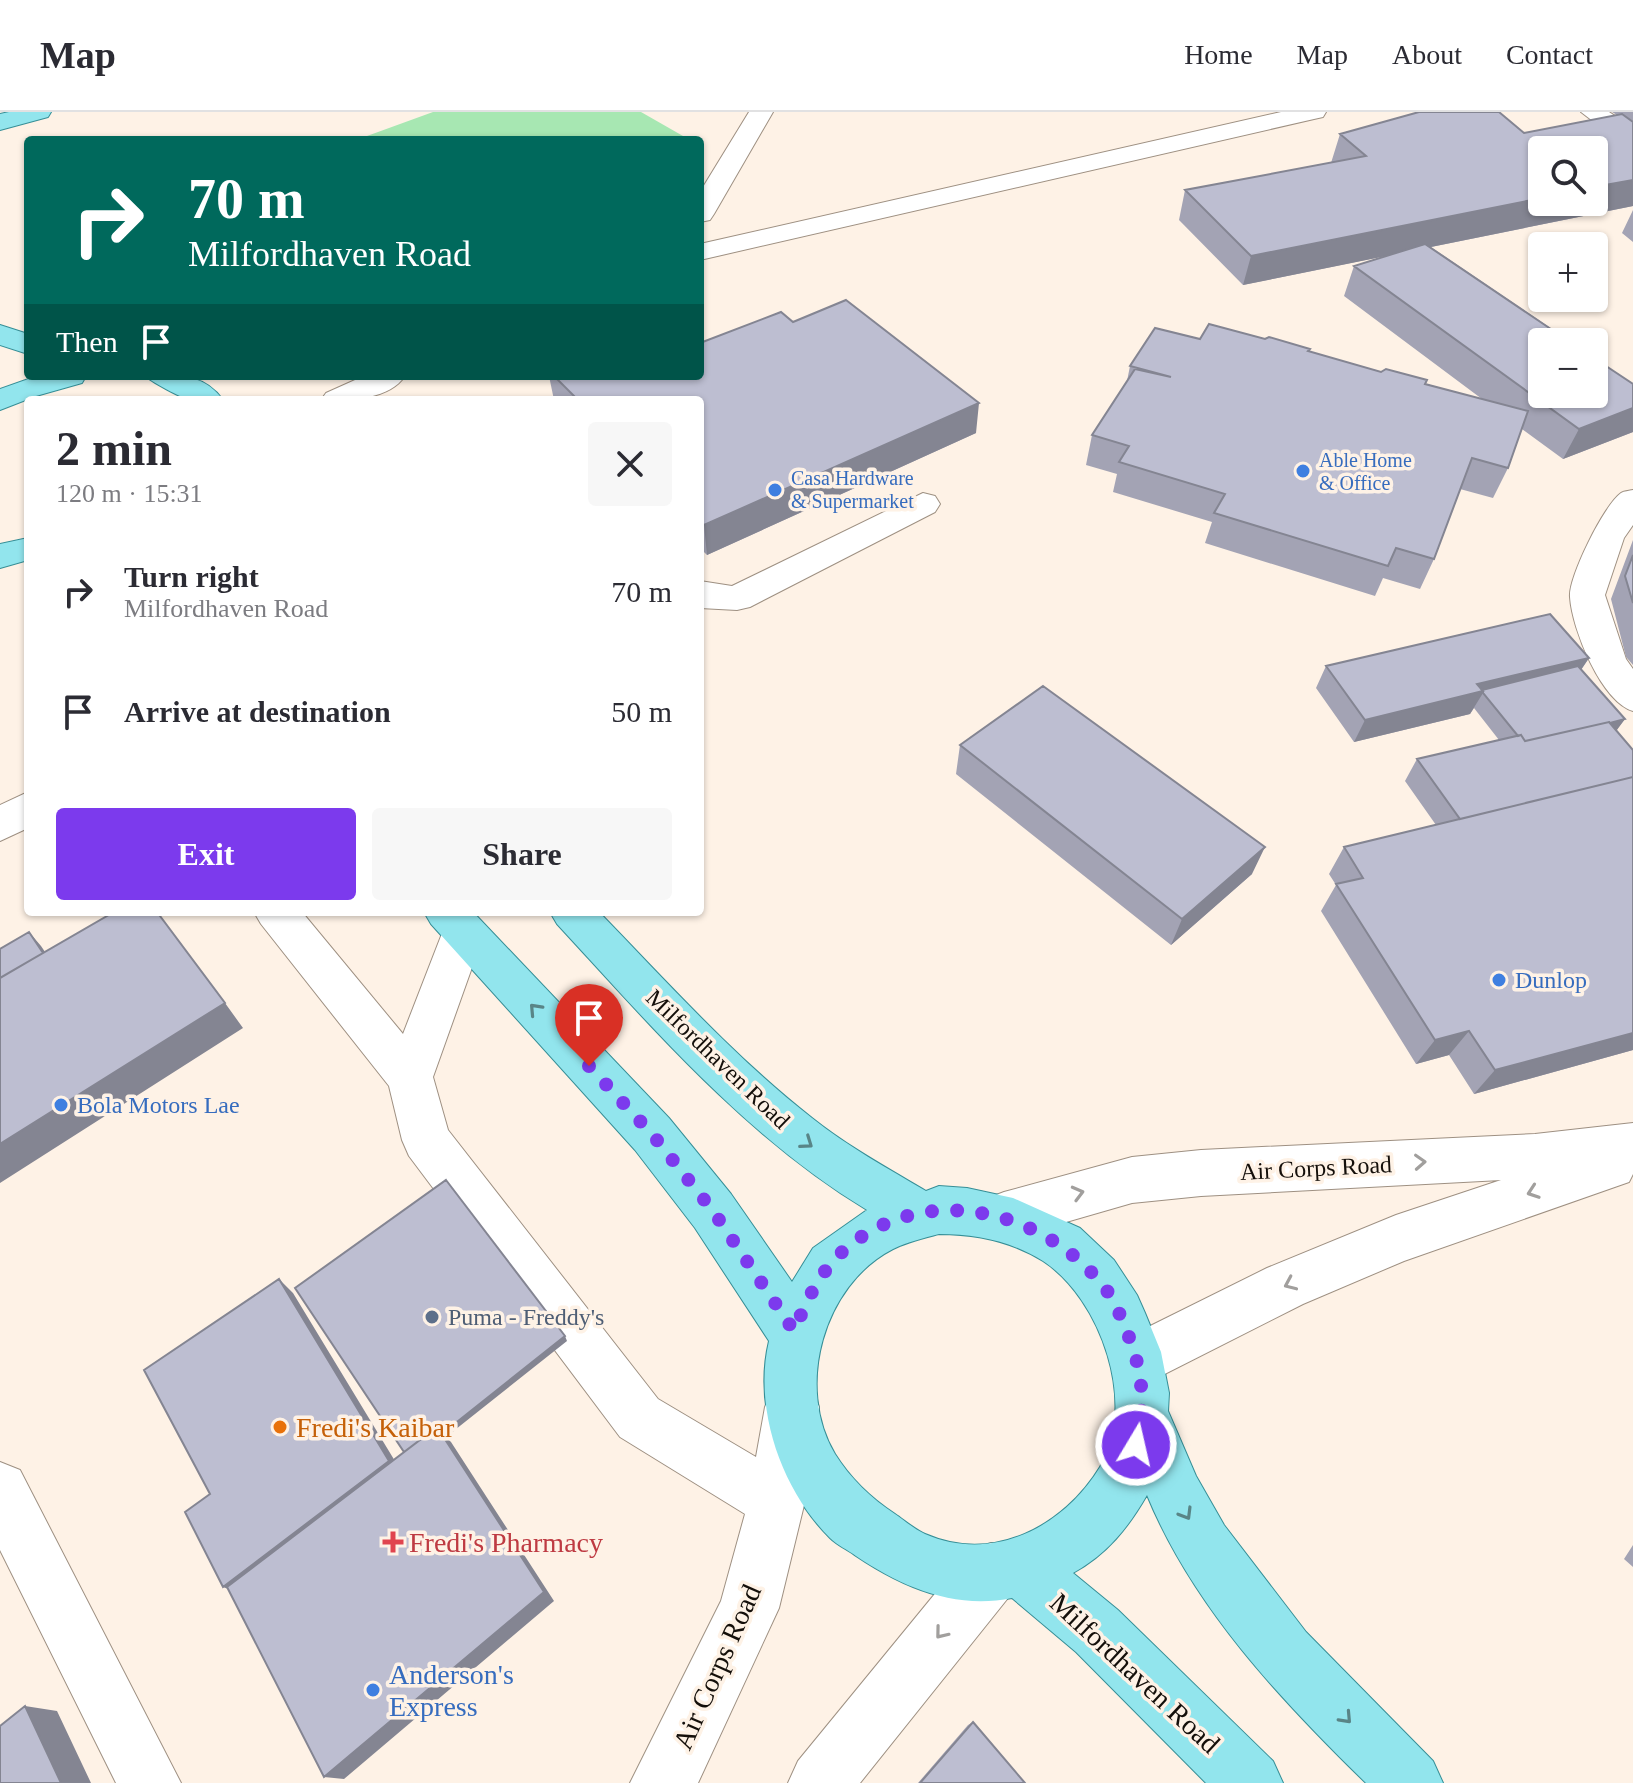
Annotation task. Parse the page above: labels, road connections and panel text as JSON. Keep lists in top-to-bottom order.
{
  "streets": {
    "main road": ["Milfordhaven Road"],
    "street": ["Air Corps Road"]
  },
  "places": {
    "other": [
      "Able Home & Office",
      "Casa Hardware & Supermarket",
      "Dunlop",
      "Bola Motors Lae",
      "Puma - Freddy's",
      "Fredi's Kaibar",
      "Anderson's Express"
    ],
    "health": ["Fredi's Pharmacy"]
  },
  "page": {
    "header": "Map",
    "nav": [
      "Home",
      "Map",
      "About",
      "Contact"
    ],
    "map_buttons": ["+", "−"],
    "turn": ["70 m", "Milfordhaven Road"],
    "then": "Then",
    "heading": ["2 min", "120 m · 15:31"],
    "list": [
      {
        "name": "Turn right",
        "note": "Milfordhaven Road",
        "value": "70 m"
      },
      {
        "name": "Arrive at destination",
        "value": "50 m"
      }
    ],
    "buttons": ["Exit", "Share"]
  }
}
